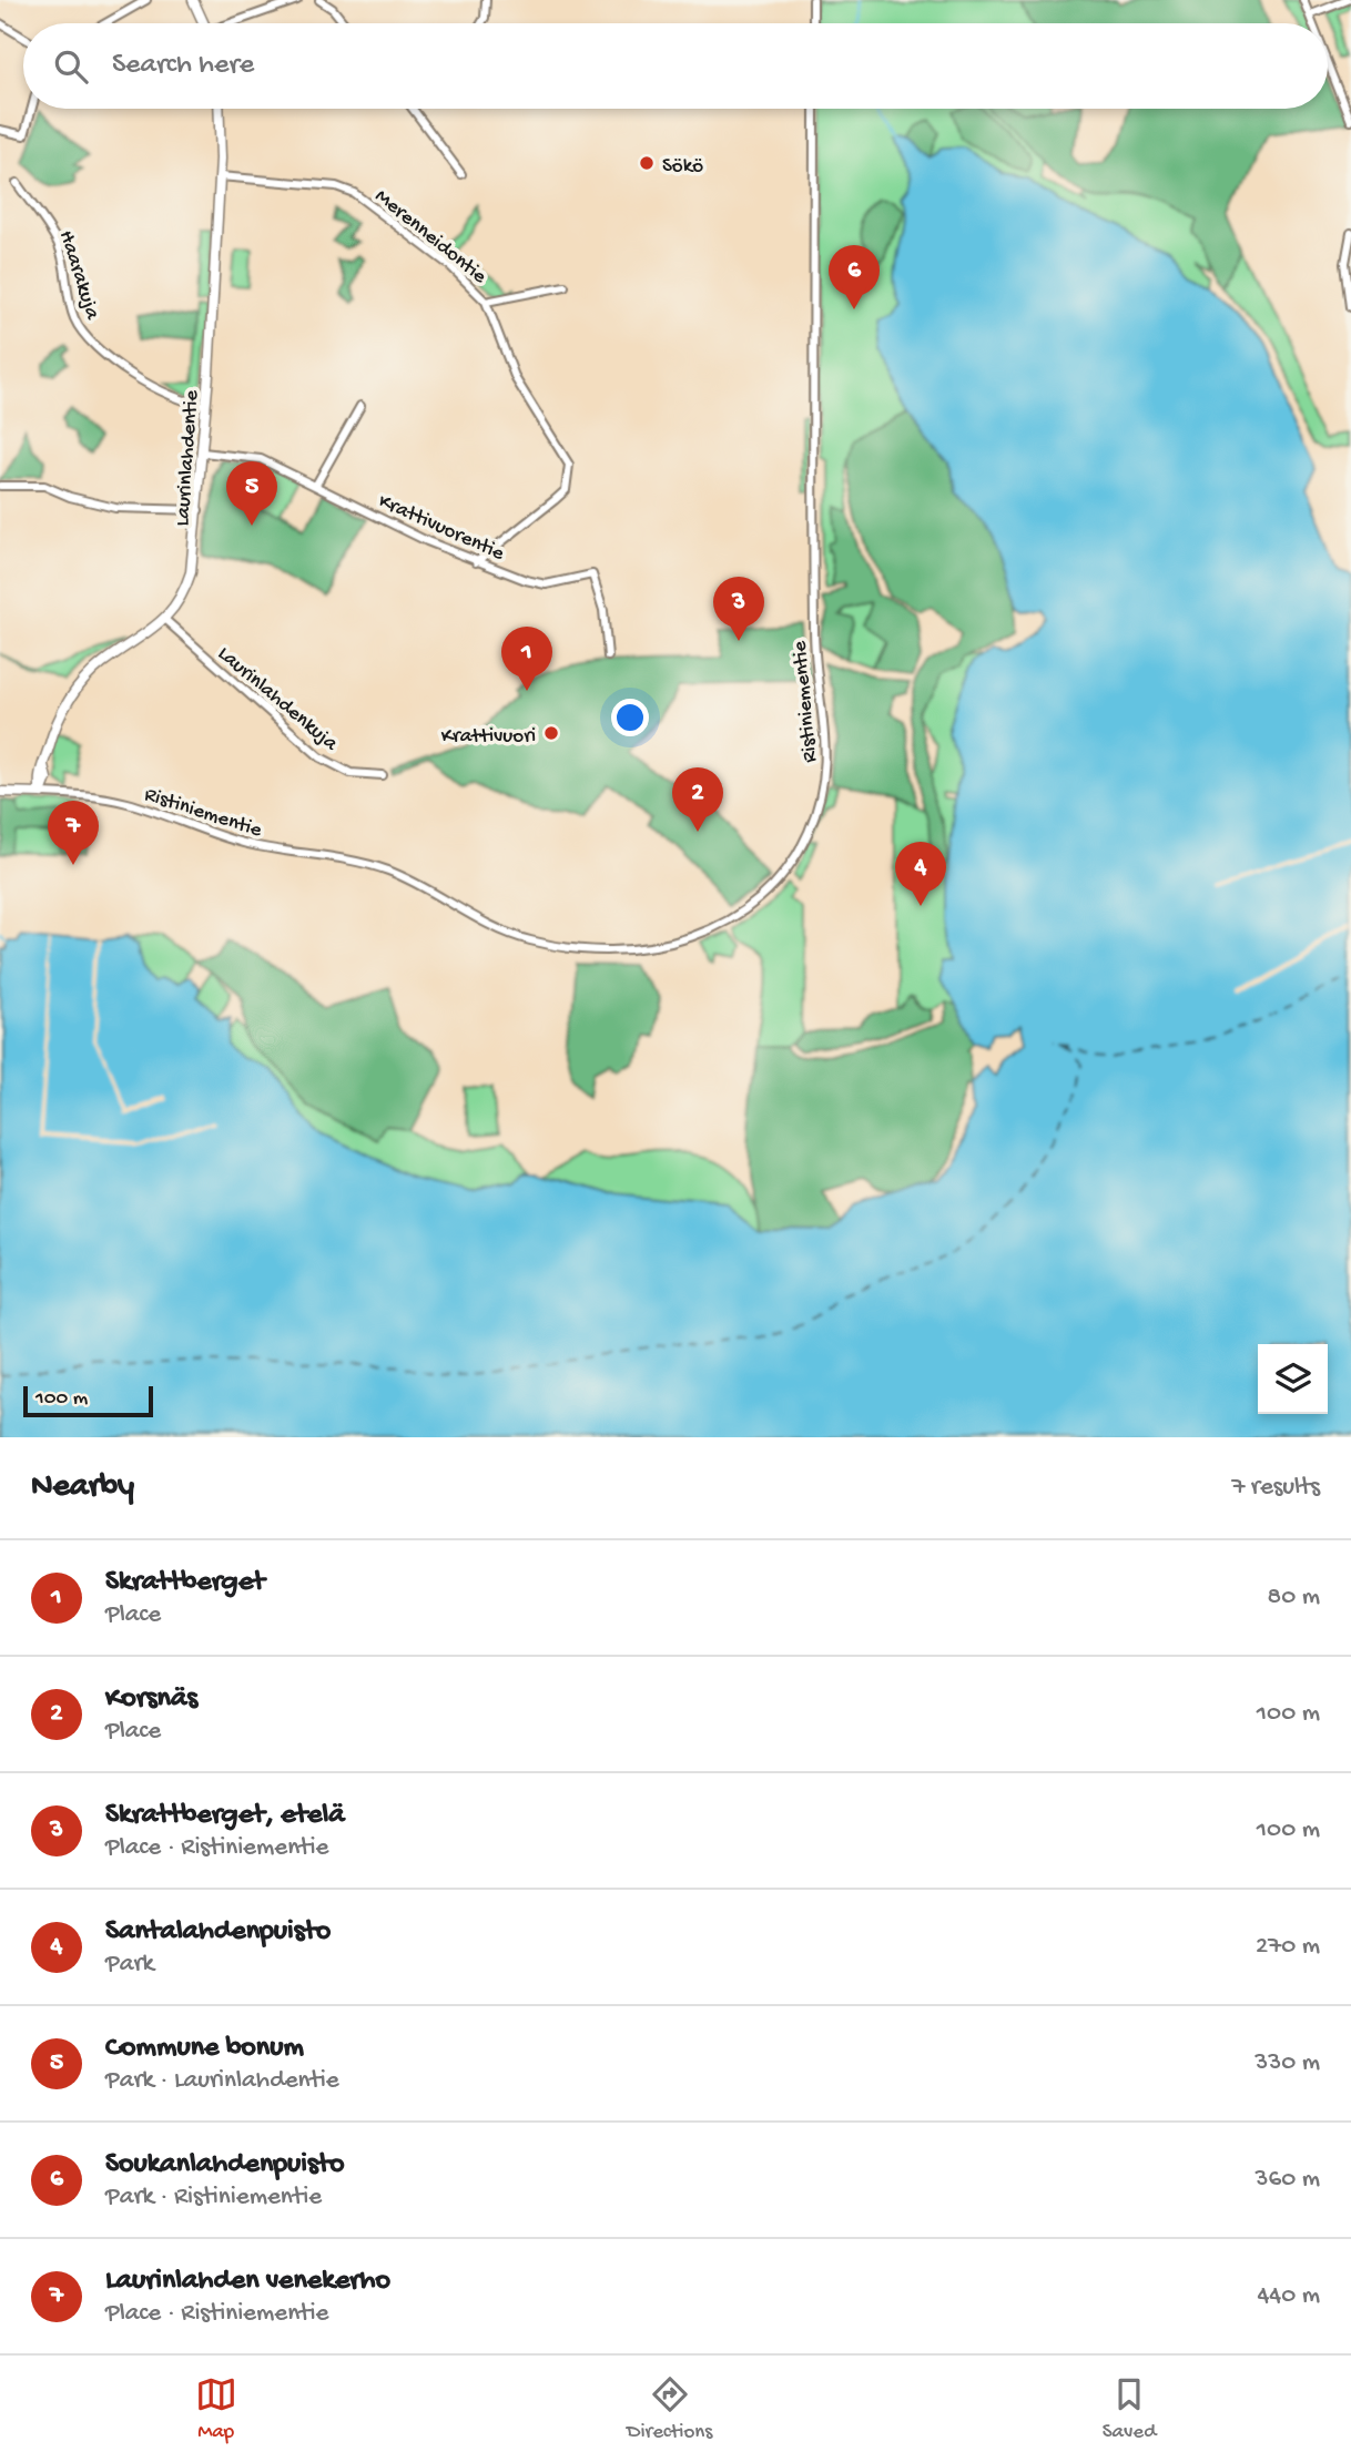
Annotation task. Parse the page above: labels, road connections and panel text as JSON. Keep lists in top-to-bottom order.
{
  "streets": {
    "street": [
      "Merenneidontie",
      "Haarakuja",
      "Laurinlahdentie",
      "Krattivuorentie",
      "Laurinlahdenkuja",
      "Ristiniementie"
    ]
  },
  "crossings": [
    ["Merenneidontie", "Laurinlahdentie"],
    ["Merenneidontie", "Krattivuorentie"],
    ["Haarakuja", "Laurinlahdentie"],
    ["Laurinlahdentie", "Krattivuorentie"],
    ["Laurinlahdentie", "Laurinlahdenkuja"],
    ["Laurinlahdentie", "Ristiniementie"]
  ],
  "places": ["Sökö", "Krattivuori"],
  "scale_bar": "100 m",
  "page": {
    "search": "Search here",
    "pins": [
      "6",
      "5",
      "3",
      "1",
      "2",
      "7",
      "4"
    ],
    "scale": "100 m",
    "heading": ["Nearby", "7 results"],
    "list": [
      {
        "mark": "1",
        "name": "Skrattberget",
        "note": "Place",
        "value": "80 m"
      },
      {
        "mark": "2",
        "name": "Korsnäs",
        "note": "Place",
        "value": "100 m"
      },
      {
        "mark": "3",
        "name": "Skrattberget, etelä",
        "note": "Place · Ristiniementie",
        "value": "100 m"
      },
      {
        "mark": "4",
        "name": "Santalahdenpuisto",
        "note": "Park",
        "value": "270 m"
      },
      {
        "mark": "5",
        "name": "Commune bonum",
        "note": "Park · Laurinlahdentie",
        "value": "330 m"
      },
      {
        "mark": "6",
        "name": "Soukanlahdenpuisto",
        "note": "Park · Ristiniementie",
        "value": "360 m"
      },
      {
        "mark": "7",
        "name": "Laurinlahden venekerho",
        "note": "Place · Ristiniementie",
        "value": "440 m"
      }
    ],
    "nav": ["Map", "Directions", "Saved"]
  }
}
